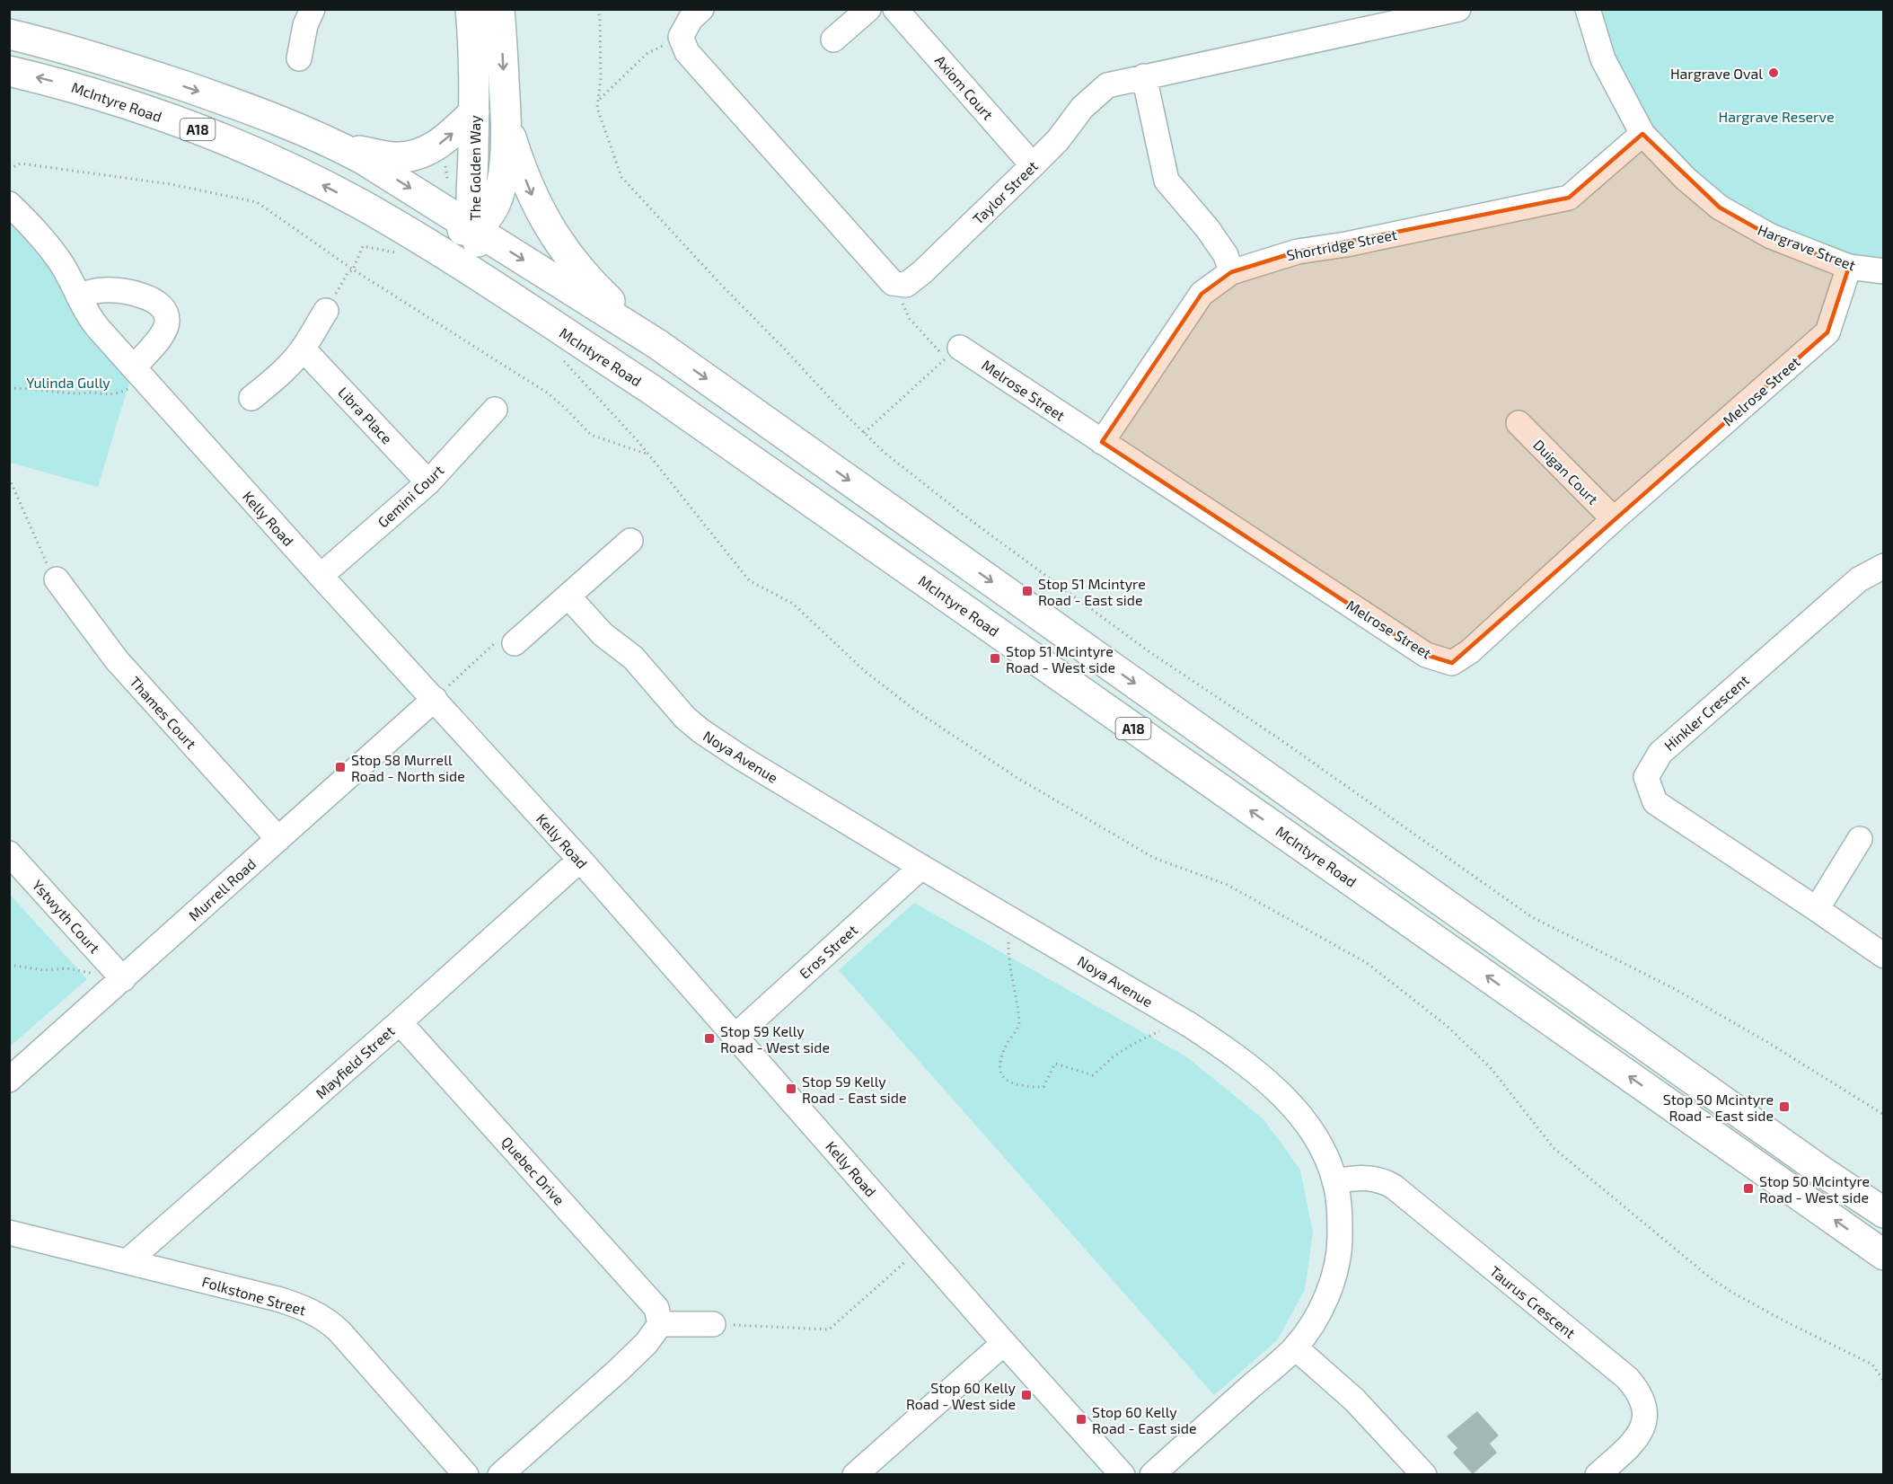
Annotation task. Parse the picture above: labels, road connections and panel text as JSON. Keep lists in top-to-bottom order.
{
  "streets": {
    "main road": ["McIntyre Road", "A18", "The Golden Way"],
    "street": [
      "Axiom Court",
      "Taylor Street",
      "Shortridge Street",
      "Hargrave Street",
      "Melrose Street",
      "Libra Place",
      "Duigan Court",
      "Gemini Court",
      "Kelly Road",
      "Thames Court",
      "Hinkler Crescent",
      "Noya Avenue",
      "Murrell Road",
      "Ystwyth Court",
      "Eros Street",
      "Mayfield Street",
      "Quebec Drive",
      "Folkstone Street",
      "Taurus Crescent"
    ]
  },
  "crossings": [
    ["Axiom Court", "Taylor Street"],
    ["A18", "The Golden Way"],
    ["Shortridge Street", "Hargrave Street"],
    ["Shortridge Street", "Melrose Street"],
    ["Hargrave Street", "Melrose Street"],
    ["Melrose Street", "Duigan Court"],
    ["Libra Place", "Gemini Court"],
    ["Gemini Court", "Kelly Road"],
    ["Kelly Road", "Murrell Road"],
    ["Kelly Road", "Eros Street"],
    ["Kelly Road", "Mayfield Street"],
    ["Thames Court", "Murrell Road"],
    ["Noya Avenue", "Eros Street"],
    ["Noya Avenue", "Taurus Crescent"],
    ["Murrell Road", "Ystwyth Court"],
    ["Mayfield Street", "Quebec Drive"],
    ["Mayfield Street", "Folkstone Street"]
  ],
  "parks": ["Hargrave Reserve", "Yulinda Gully"],
  "places": {
    "other": ["Hargrave Oval"],
    "transit": [
      "Stop 51 Mcintyre Road - East side",
      "Stop 51 Mcintyre Road - West side",
      "Stop 58 Murrell Road - North side",
      "Stop 59 Kelly Road - West side",
      "Stop 59 Kelly Road - East side",
      "Stop 50 Mcintyre Road - East side",
      "Stop 50 Mcintyre Road - West side",
      "Stop 60 Kelly Road - West side",
      "Stop 60 Kelly Road - East side"
    ]
  }
}
